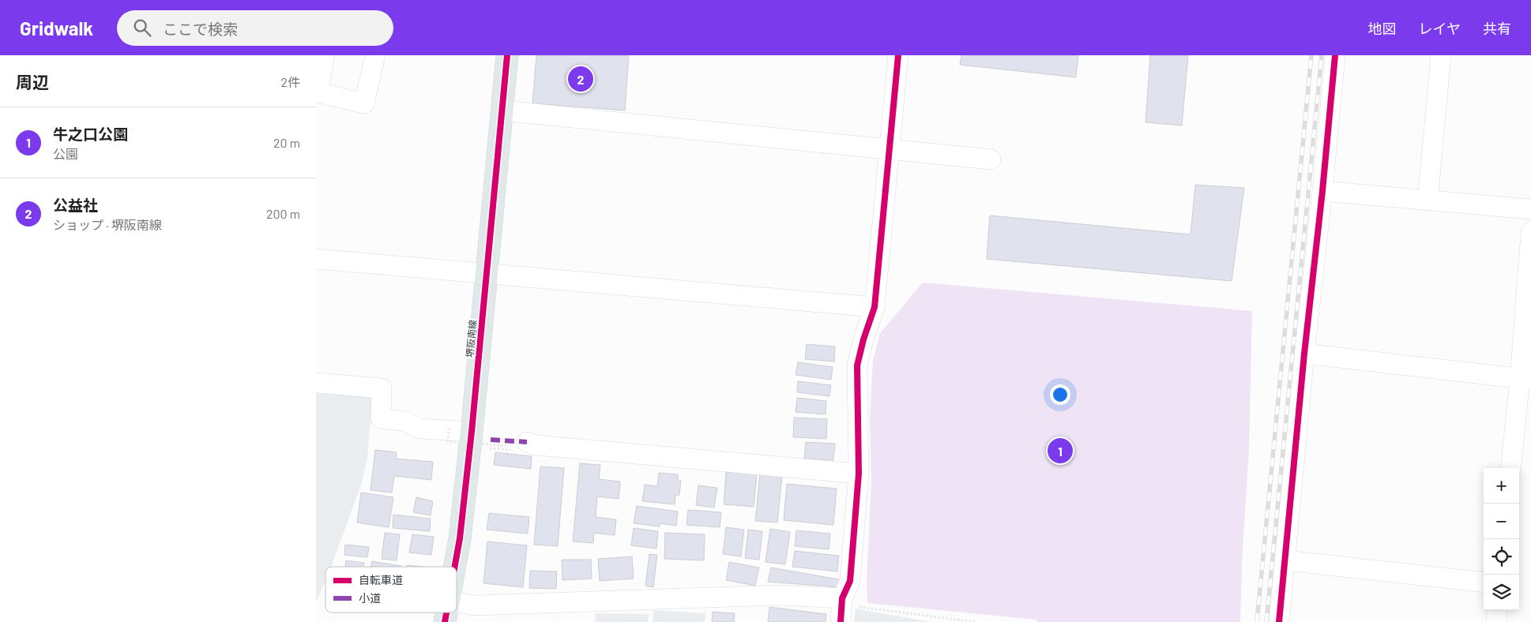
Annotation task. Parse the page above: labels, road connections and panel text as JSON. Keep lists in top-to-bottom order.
{
  "streets": {
    "main road": ["堺阪南線"]
  },
  "legend": ["自転車道", "小道"],
  "page": {
    "header": "Gridwalk",
    "search": "ここで検索",
    "nav": ["地図", "レイヤ", "共有"],
    "heading": ["周辺", "2件"],
    "pins": ["2", "1"],
    "list": [
      {
        "mark": "1",
        "name": "牛之口公園",
        "note": "公園",
        "value": "20 m"
      },
      {
        "mark": "2",
        "name": "公益社",
        "note": "ショップ · 堺阪南線",
        "value": "200 m"
      }
    ],
    "map_buttons": ["+", "−"]
  }
}
